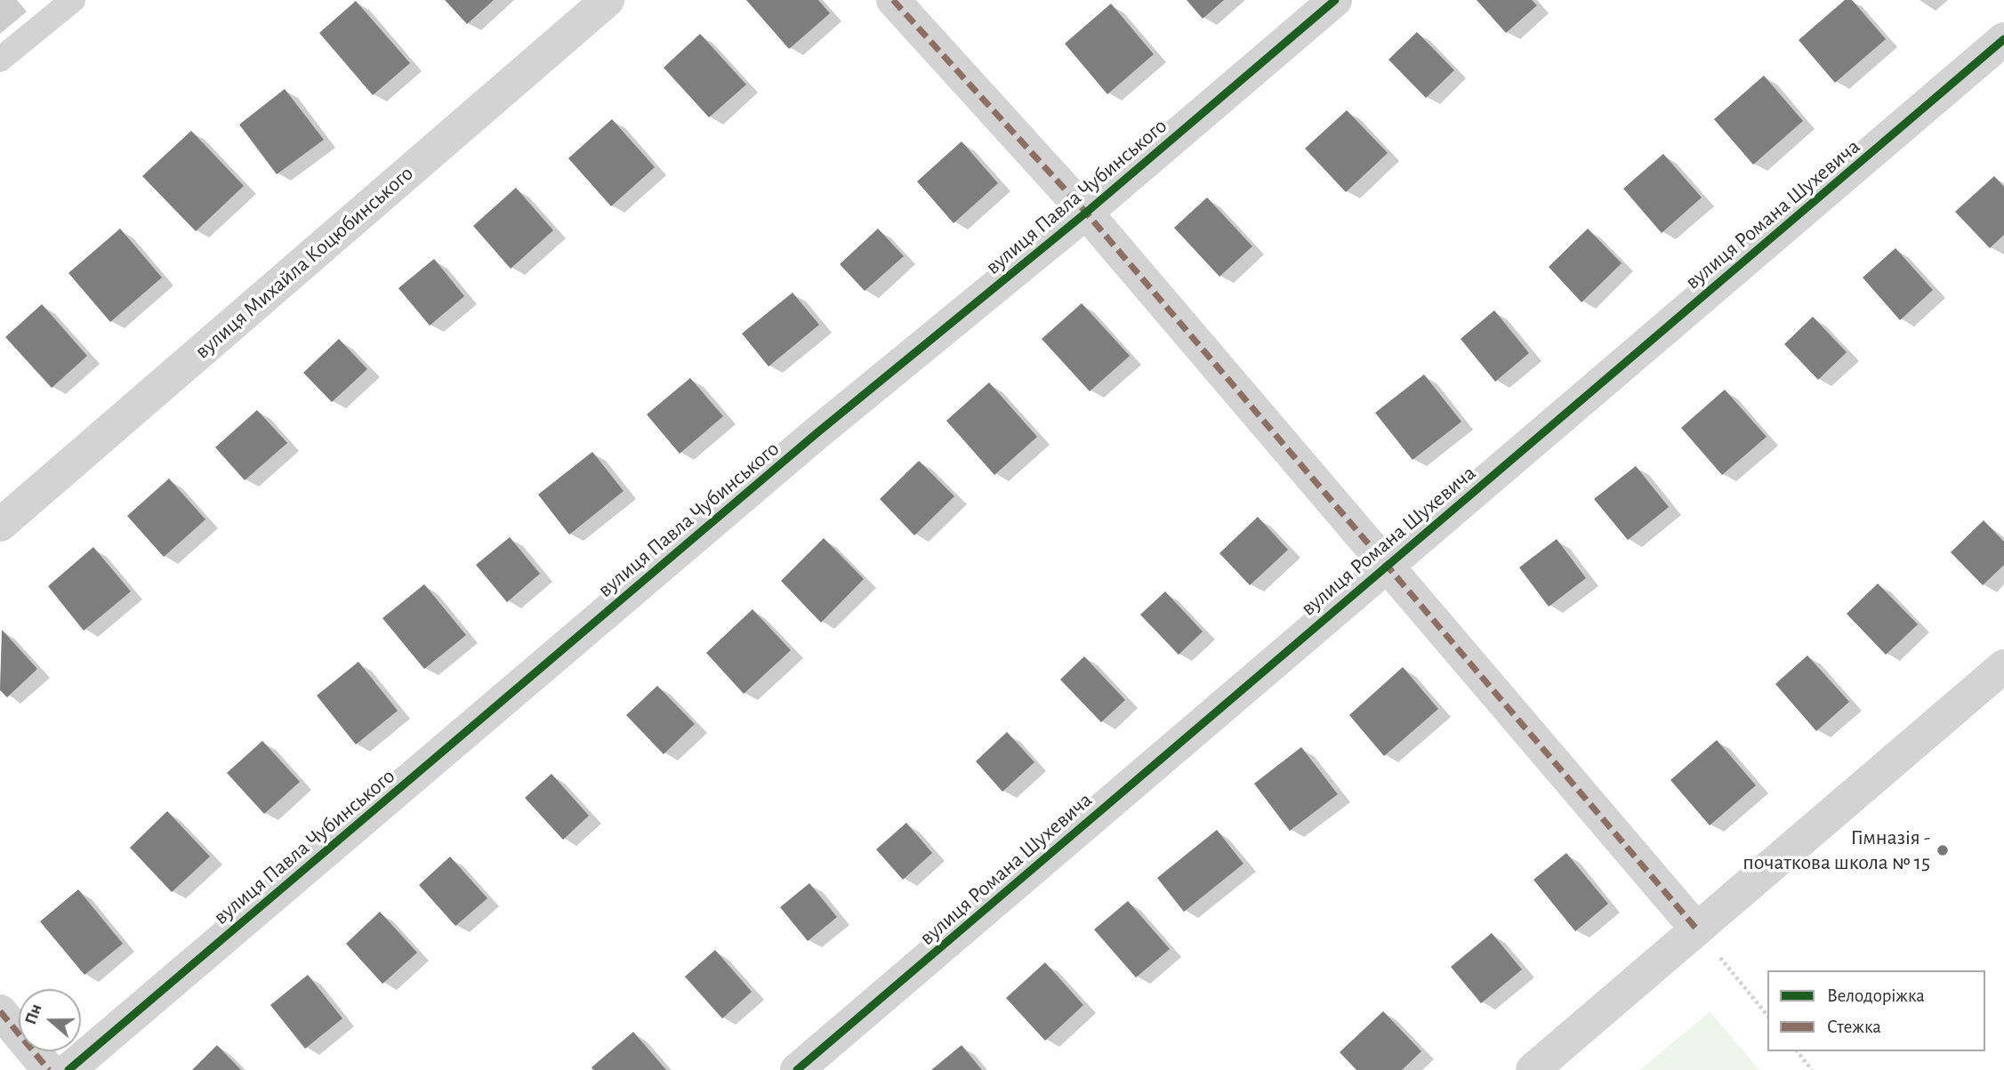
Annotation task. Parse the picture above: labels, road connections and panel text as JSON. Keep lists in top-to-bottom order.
{
  "streets": {
    "street": ["вулиця Павла Чубинського", "вулиця Романа Шухевича", "вулиця Михайла Коцюбинського"]
  },
  "places": ["Гімназія - початкова школа № 15"],
  "legend": ["Велодоріжка", "Стежка"],
  "north": "left"
}
